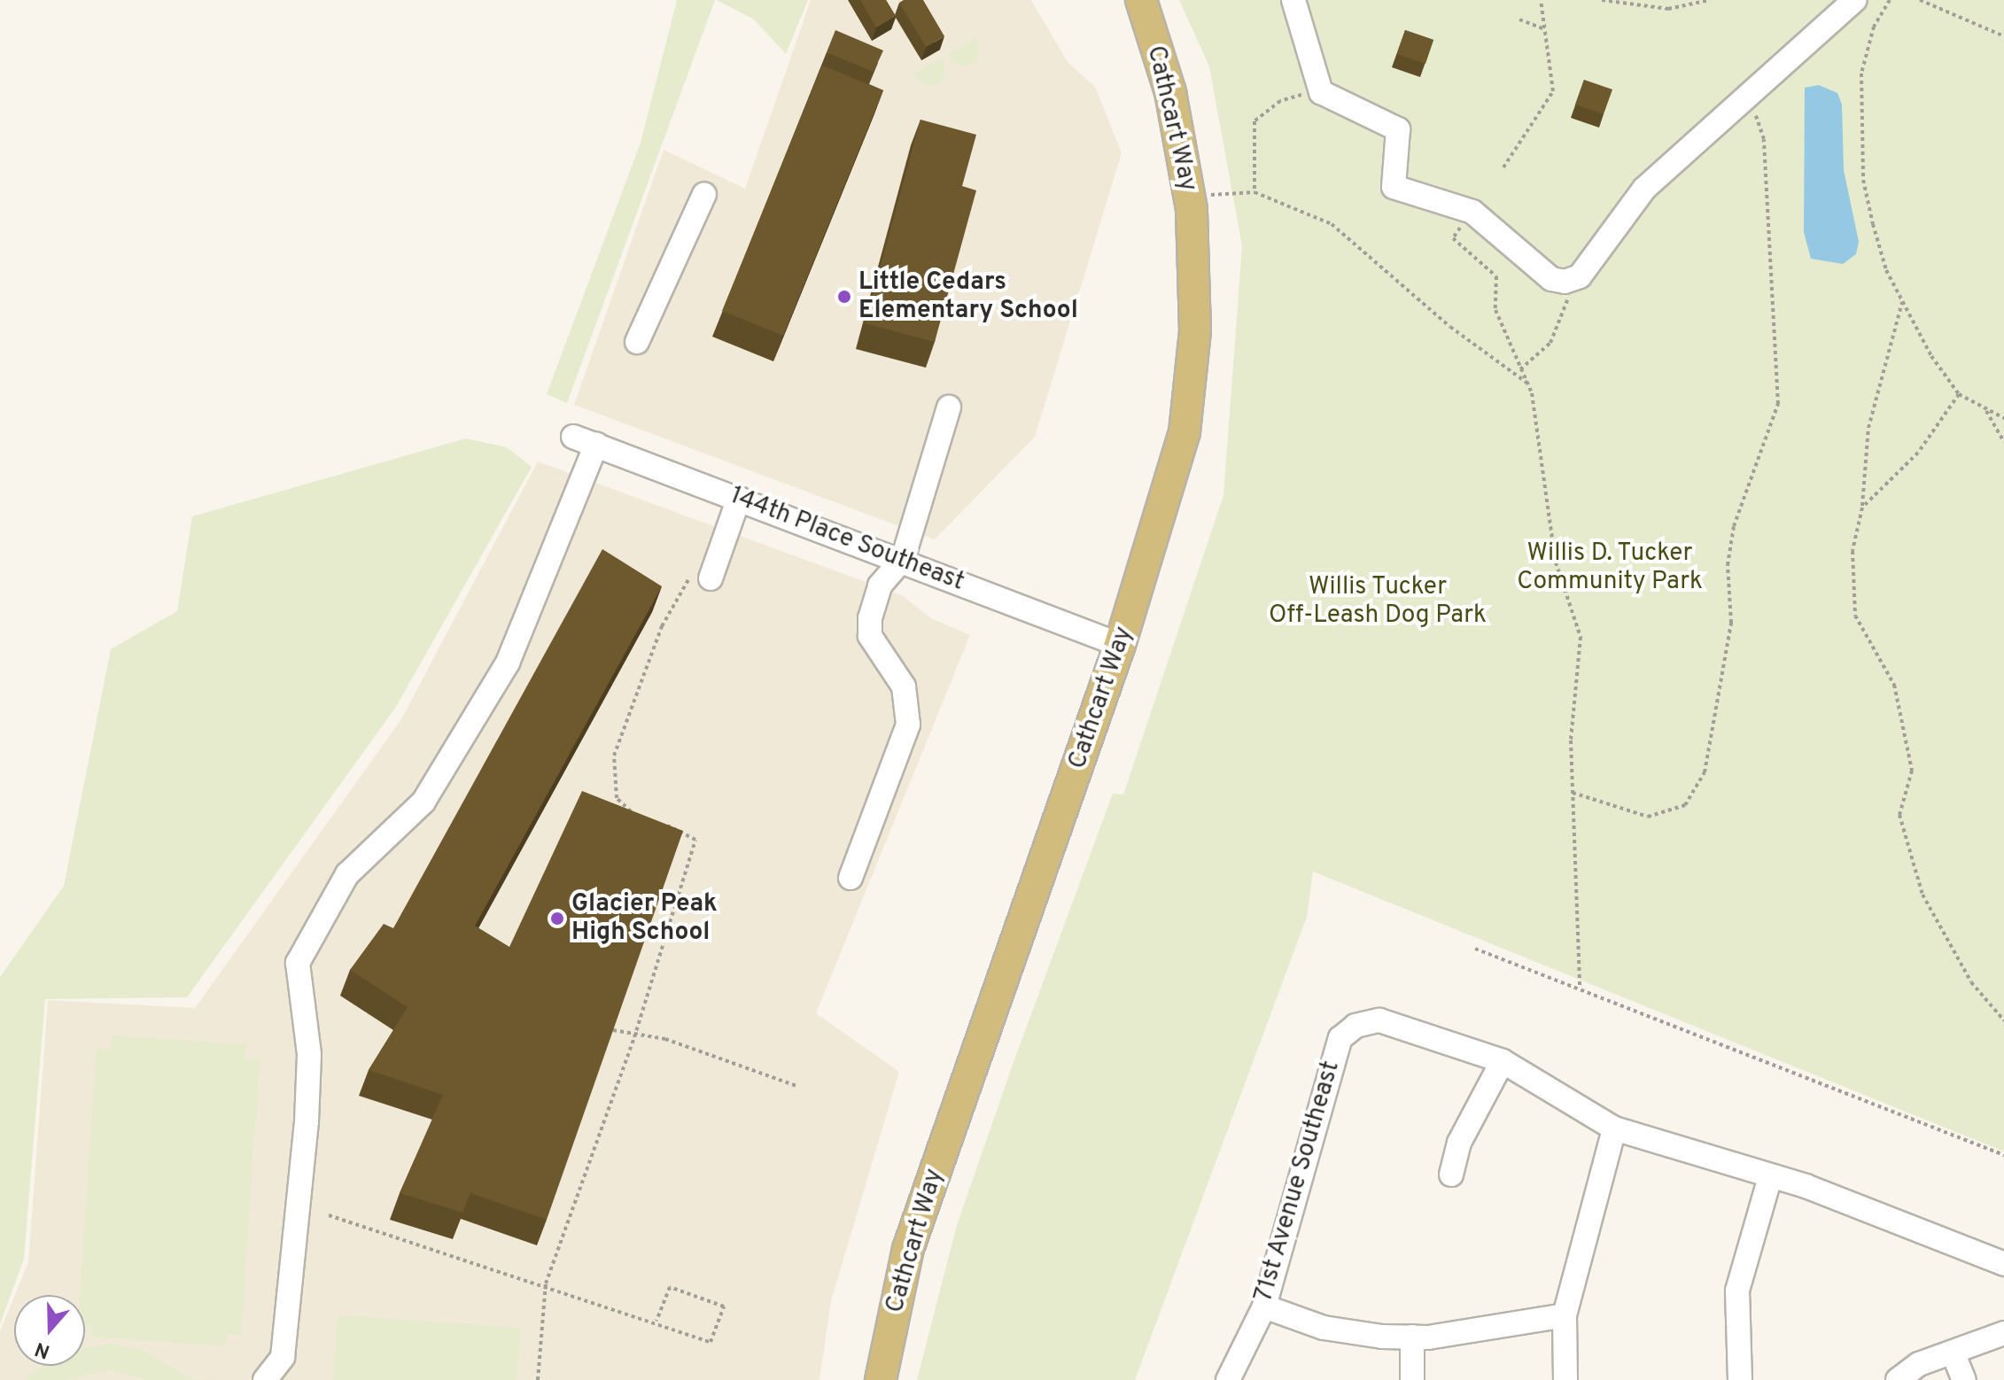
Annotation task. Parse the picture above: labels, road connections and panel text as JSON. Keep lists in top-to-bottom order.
{
  "streets": {
    "main road": ["Cathcart Way"],
    "street": ["144th Place Southeast", "71st Avenue Southeast"]
  },
  "crossings": [
    ["Cathcart Way", "144th Place Southeast"]
  ],
  "parks": ["Willis D. Tucker Community Park", "Willis Tucker Off-Leash Dog Park"],
  "places": ["Little Cedars Elementary School", "Glacier Peak High School"],
  "north": "bottom"
}
